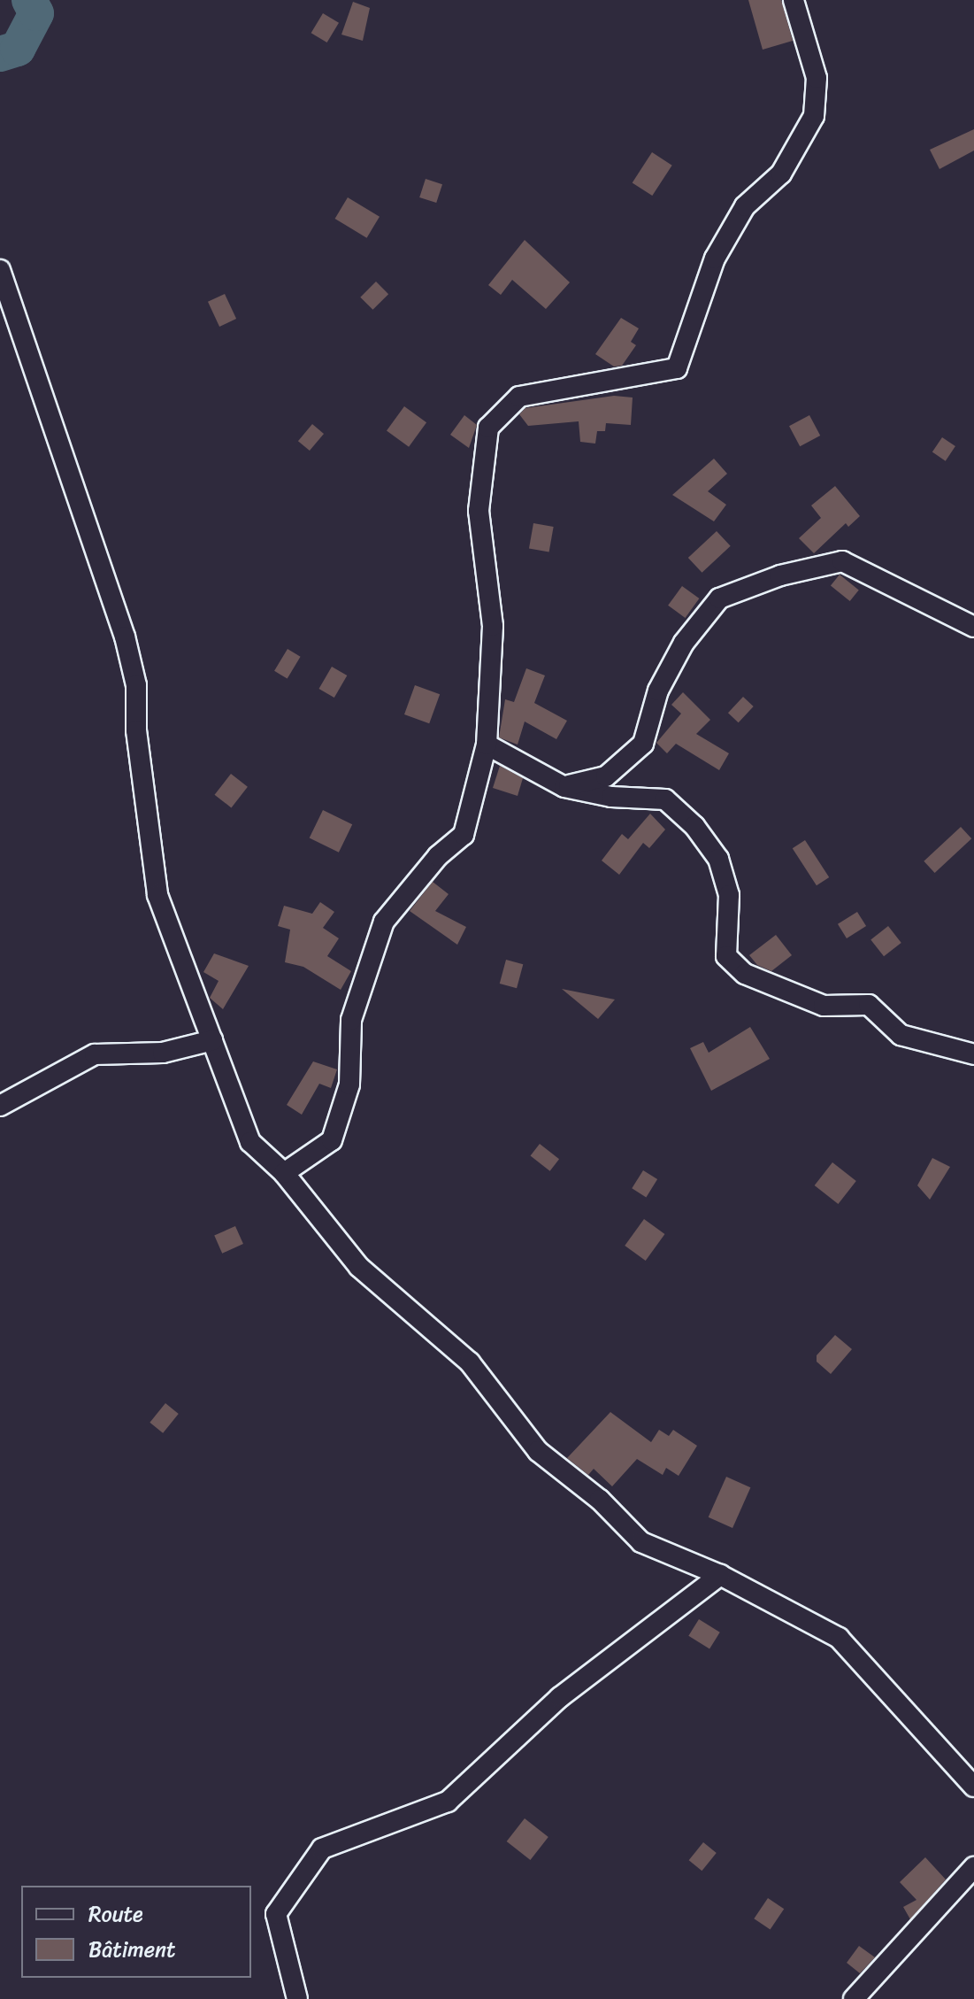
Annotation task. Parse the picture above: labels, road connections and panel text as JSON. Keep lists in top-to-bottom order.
{
  "legend": ["Route", "Bâtiment"]
}
